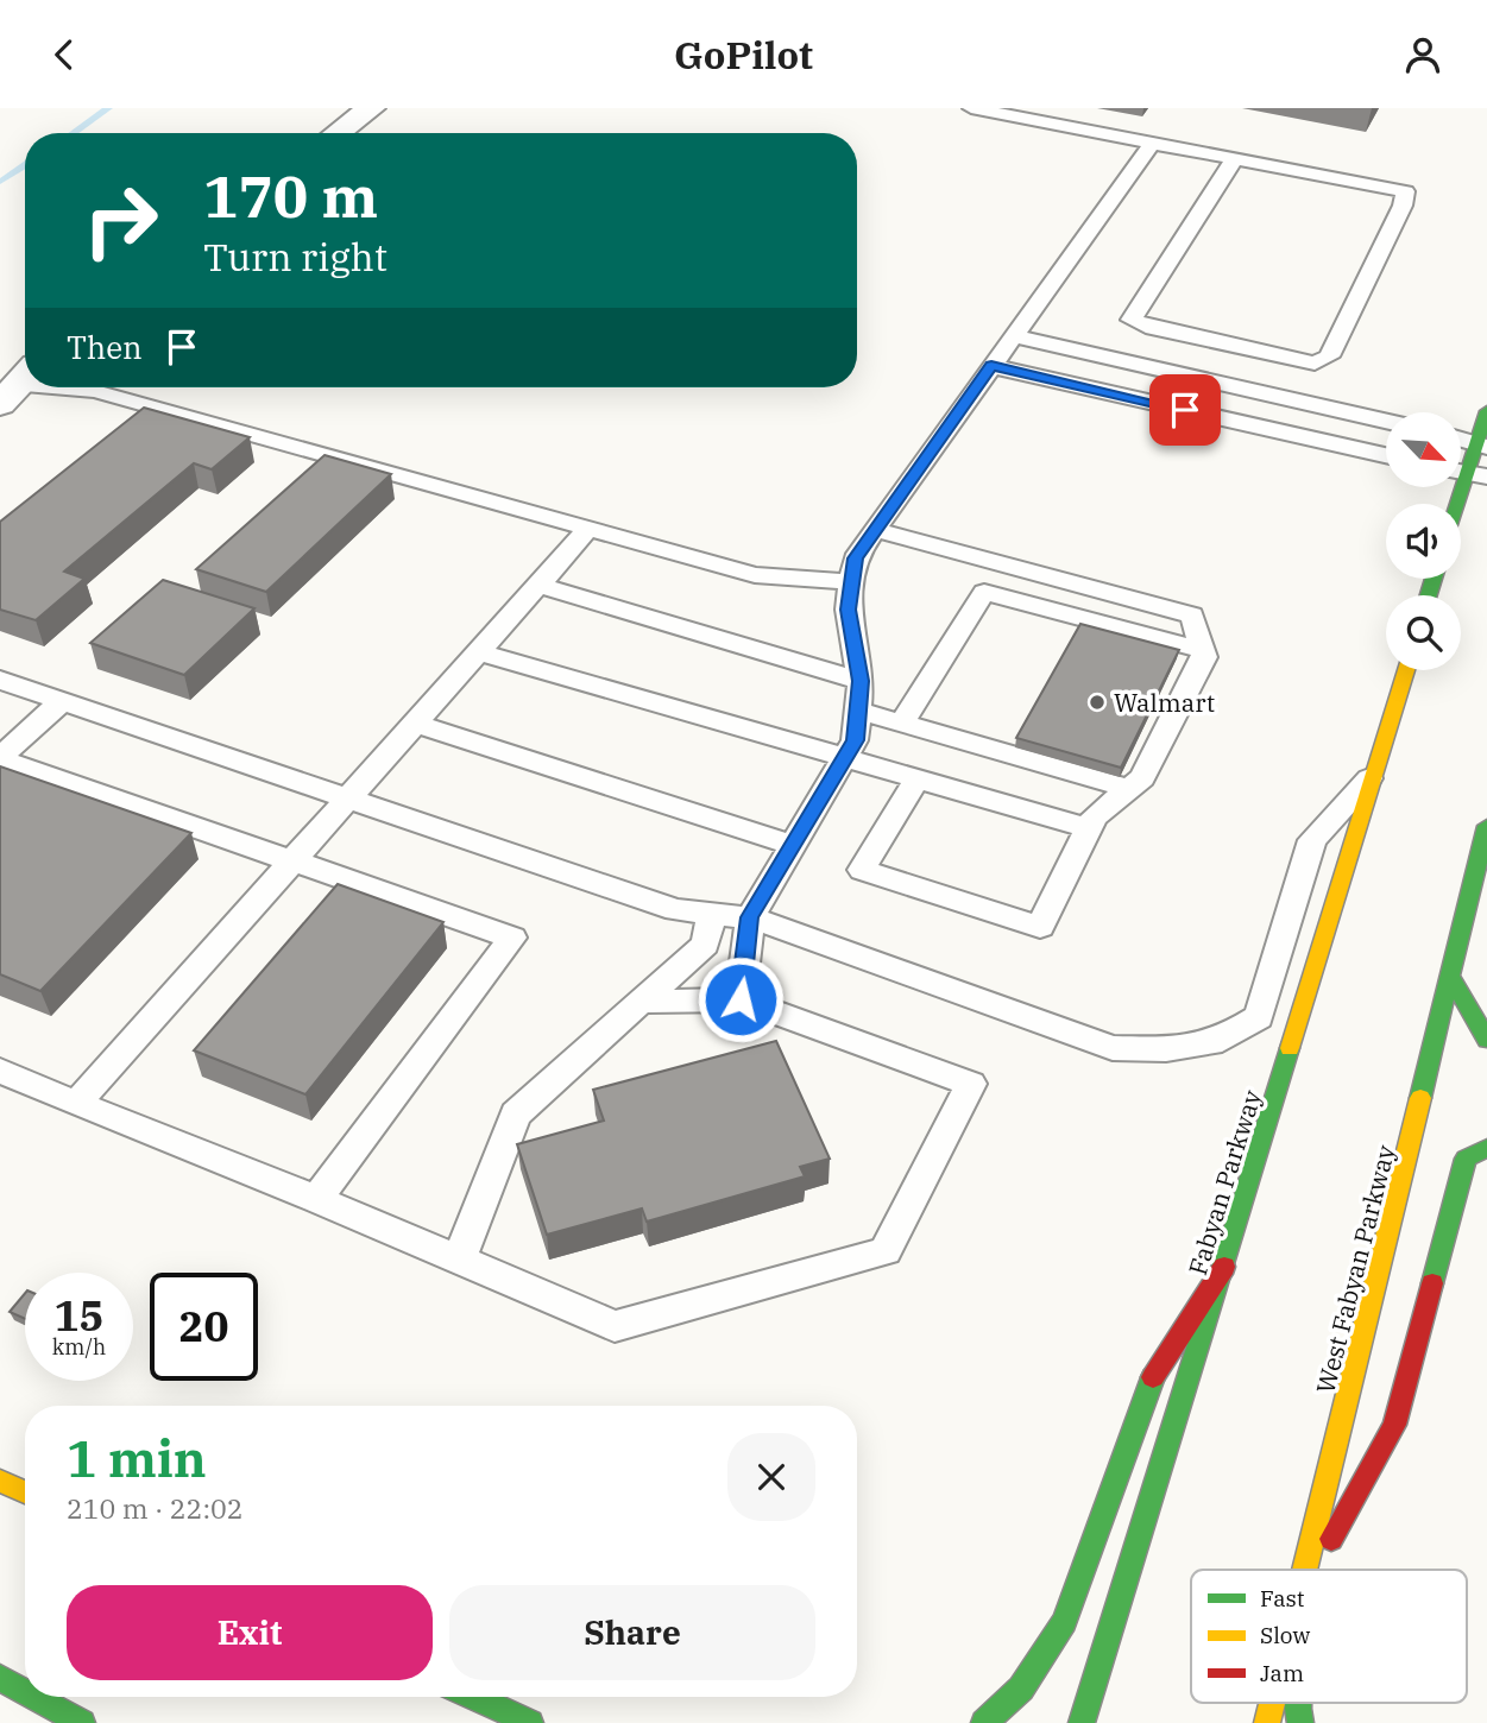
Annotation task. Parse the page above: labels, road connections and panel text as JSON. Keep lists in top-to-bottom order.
{
  "streets": {
    "main road": ["Fabyan Parkway", "West Fabyan Parkway"]
  },
  "places": ["Walmart"],
  "legend": ["Fast", "Slow", "Jam"],
  "north": "bottom right",
  "page": {
    "header": "GoPilot",
    "turn": ["170 m", "Turn right"],
    "then": "Then",
    "speed": "15 km/h",
    "limit": "20",
    "heading": ["1 min", "210 m · 22:02"],
    "buttons": ["Exit", "Share"]
  }
}
